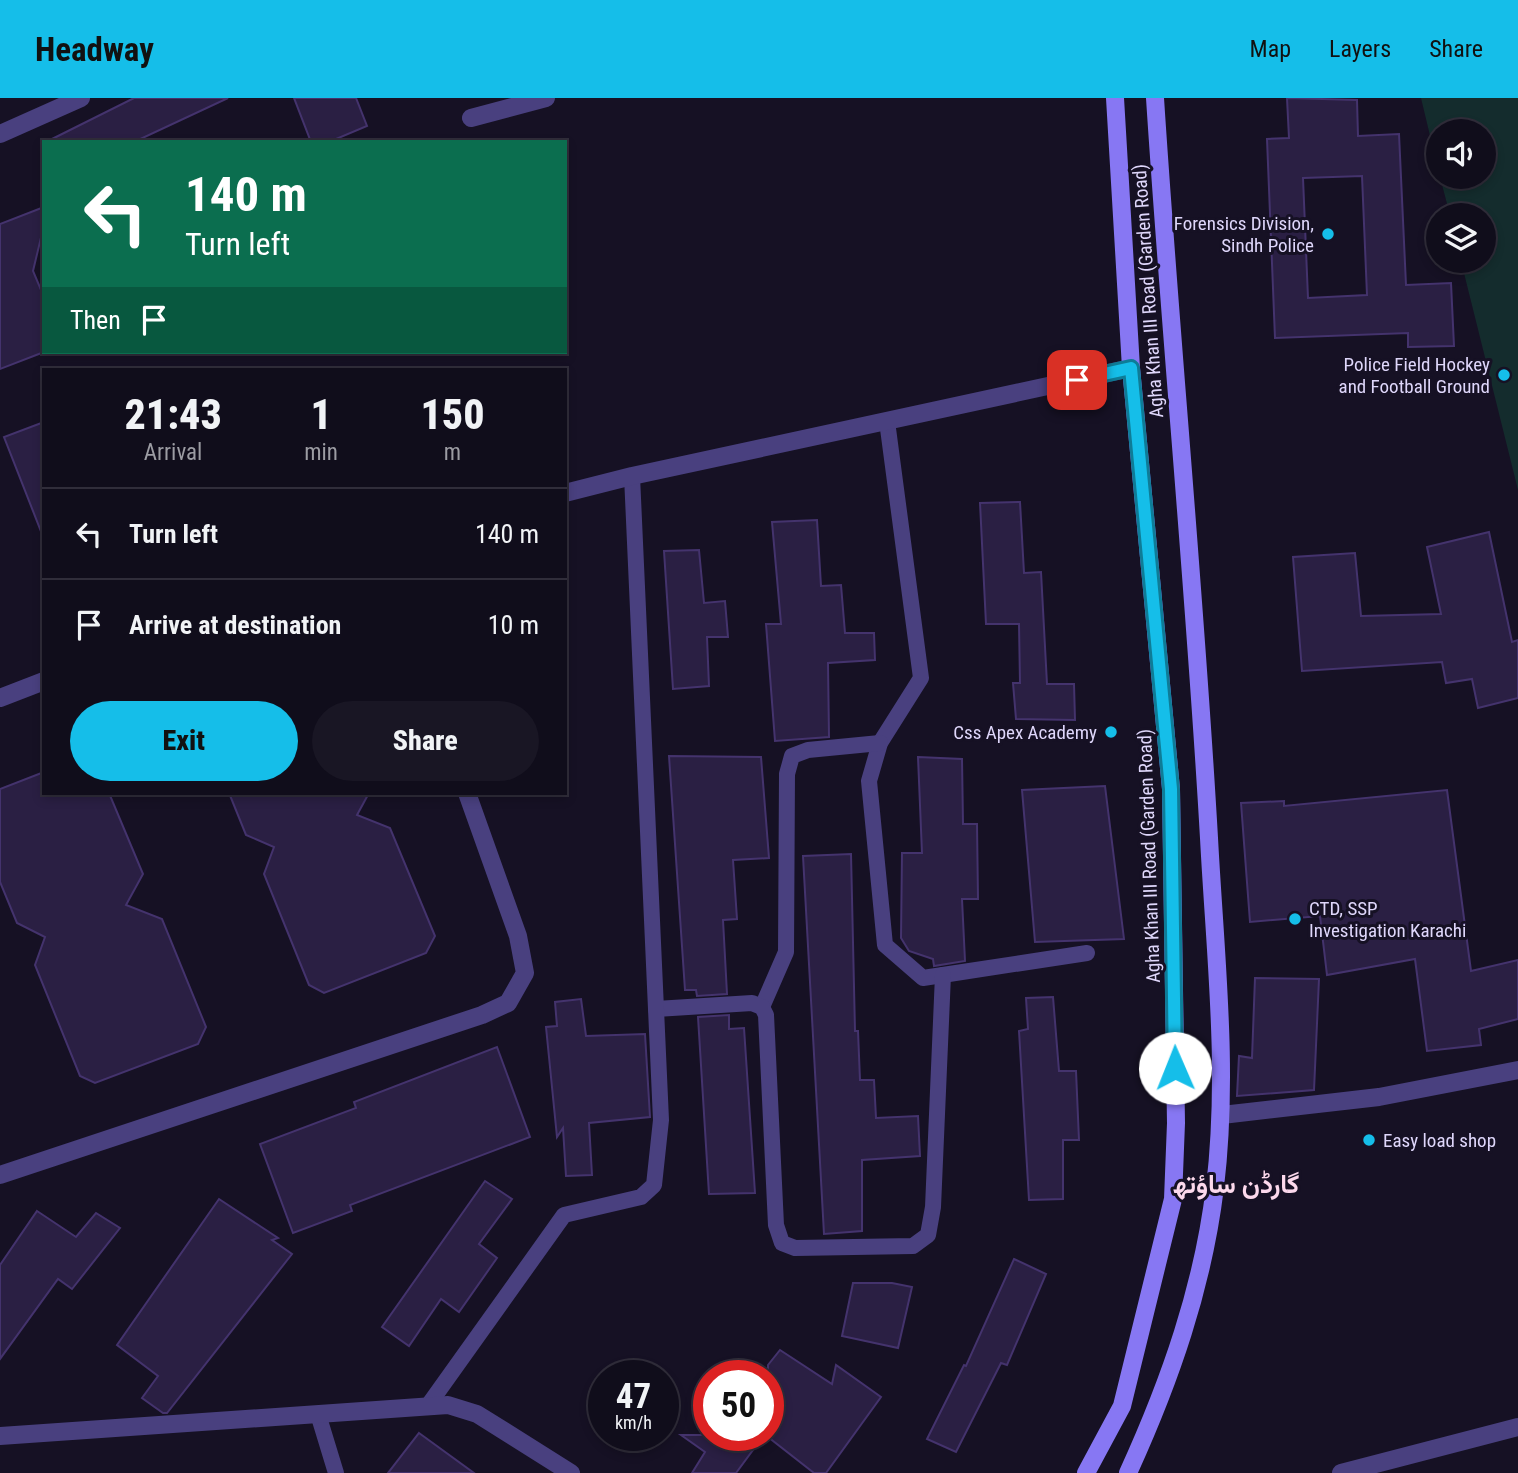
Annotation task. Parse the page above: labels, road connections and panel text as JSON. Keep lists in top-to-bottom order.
{
  "streets": {
    "main road": ["Agha Khan III Road (Garden Road)"]
  },
  "districts": ["گارڈن ساؤتھ"],
  "places": [
    "Forensics Division, Sindh Police",
    "Police Field Hockey and Football Ground",
    "Css Apex Academy",
    "CTD, SSP Investigation Karachi",
    "Easy load shop"
  ],
  "page": {
    "header": "Headway",
    "nav": ["Map", "Layers", "Share"],
    "turn": ["140 m", "Turn left"],
    "then": "Then",
    "eta": [
      "21:43",
      "Arrival",
      "1",
      "min",
      "150",
      "m"
    ],
    "list": [
      {
        "name": "Turn left",
        "value": "140 m"
      },
      {
        "name": "Arrive at destination",
        "value": "10 m"
      }
    ],
    "buttons": ["Exit", "Share"],
    "speed": "47 km/h",
    "limit": "50"
  }
}
